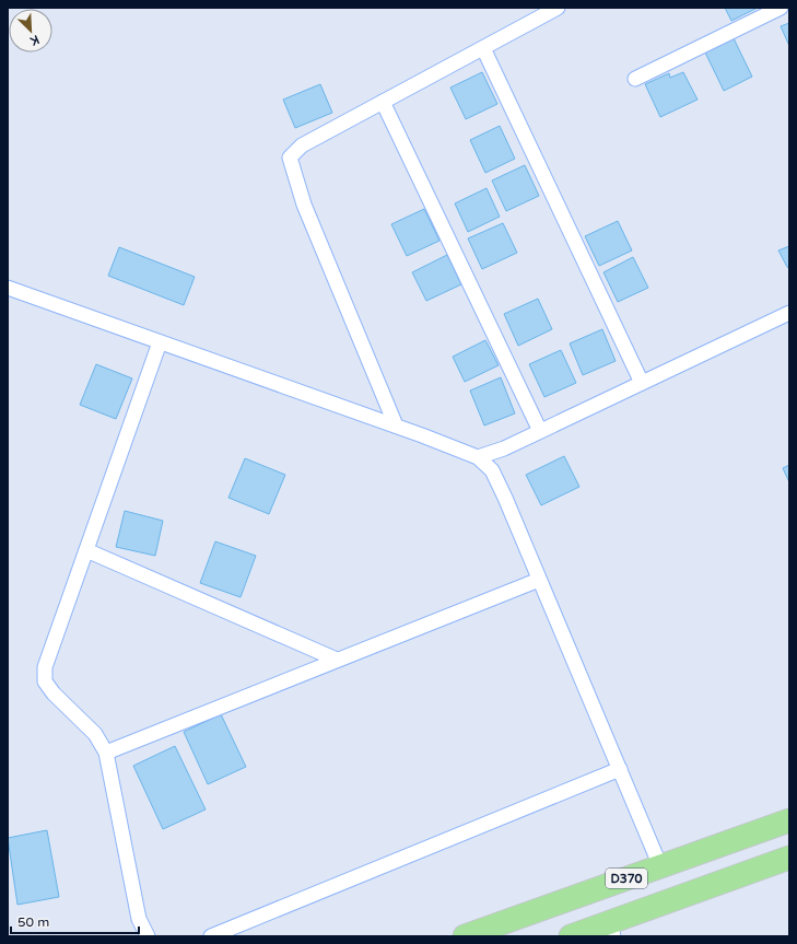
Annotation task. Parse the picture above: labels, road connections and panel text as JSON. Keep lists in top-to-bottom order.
{
  "streets": {
    "highway": ["D370"]
  },
  "scale_bar": "50 m",
  "north": "bottom right"
}
